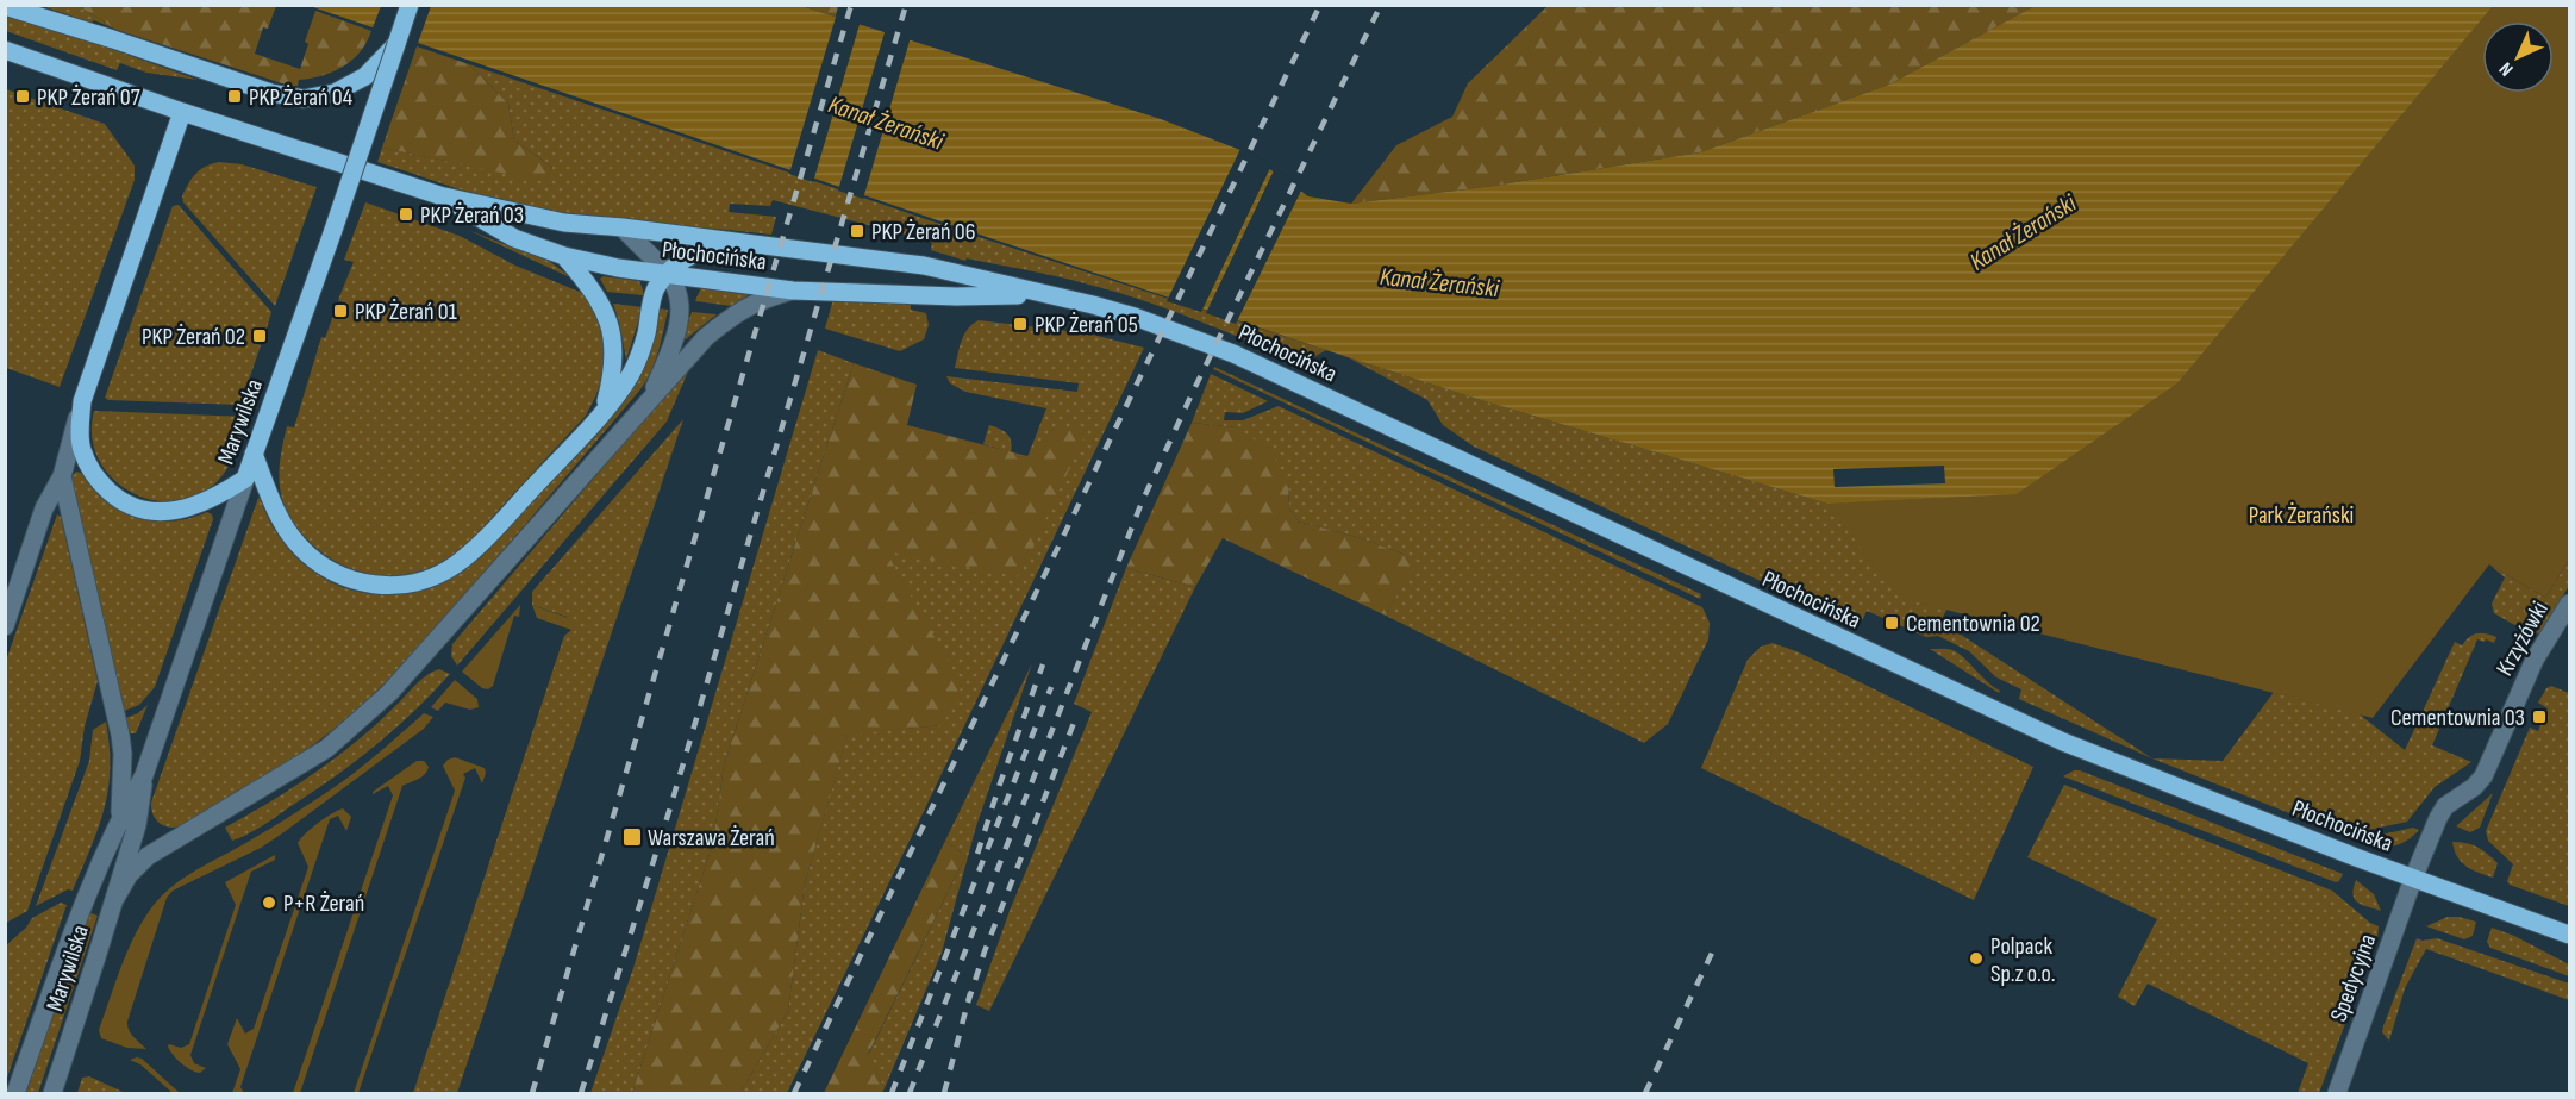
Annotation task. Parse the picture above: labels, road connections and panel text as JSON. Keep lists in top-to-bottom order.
{
  "streets": {
    "main road": ["Płochocińska", "Marywilska"],
    "street": ["Krzyżówki", "Spedycyjna"]
  },
  "crossings": [
    ["Płochocińska", "Krzyżówki"],
    ["Płochocińska", "Spedycyjna"],
    ["Krzyżówki", "Spedycyjna"]
  ],
  "water": ["Kanał Żerański"],
  "parks": ["Park Żerański"],
  "places": {
    "transit": [
      "PKP Żerań 07",
      "PKP Żerań 04",
      "PKP Żerań 03",
      "PKP Żerań 06",
      "PKP Żerań 01",
      "PKP Żerań 05",
      "PKP Żerań 02",
      "Cementownia 02",
      "Cementownia 03",
      "Warszawa Żerań"
    ],
    "other": ["P+R Żerań", "Polpack Sp.z o.o."]
  },
  "north": "bottom left"
}
